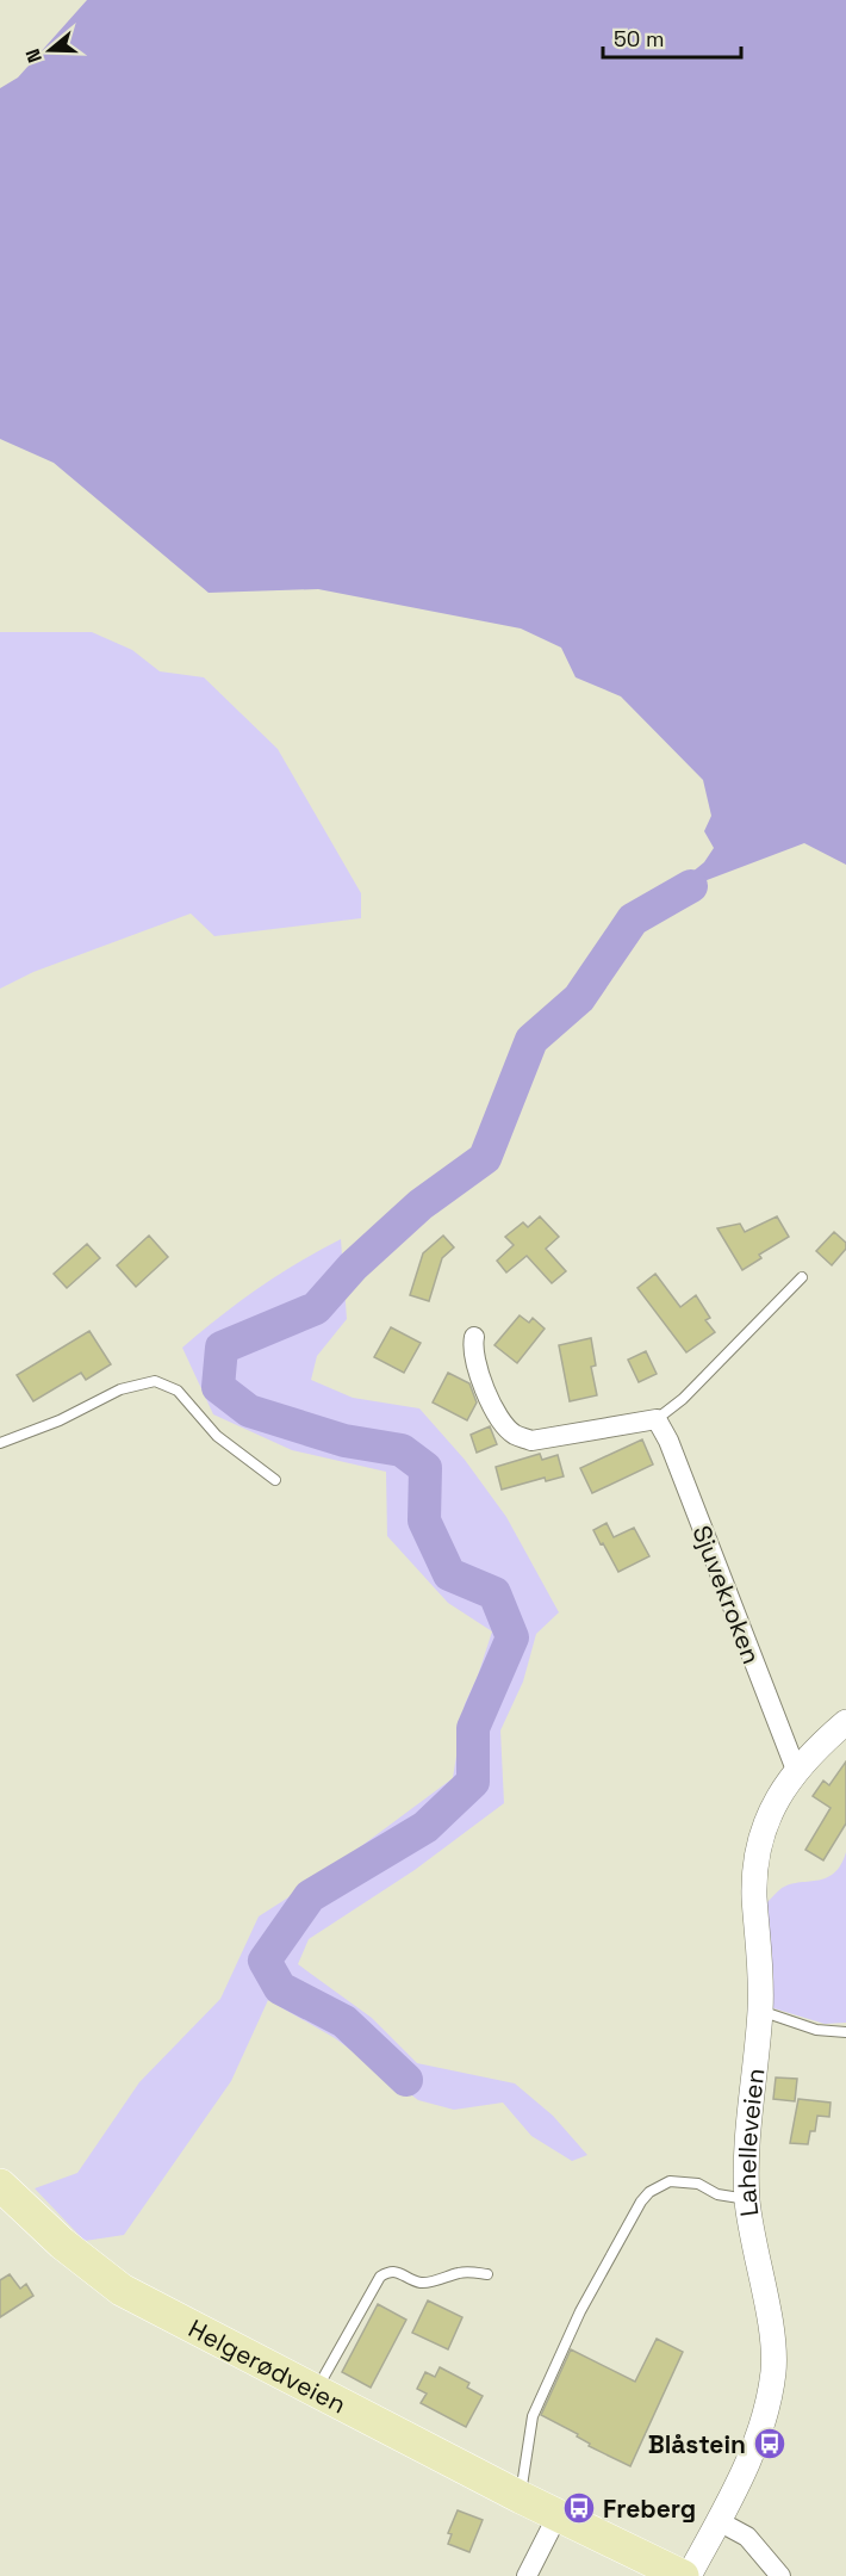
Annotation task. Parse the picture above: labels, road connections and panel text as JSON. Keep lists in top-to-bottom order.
{
  "streets": {
    "main road": ["Helgerødveien"],
    "street": ["Sjuvekroken", "Lahelleveien"]
  },
  "crossings": [
    ["Sjuvekroken", "Lahelleveien"]
  ],
  "places": {
    "bus stop": ["Blåstein", "Freberg"]
  },
  "scale_bar": "50 m",
  "north": "left"
}
